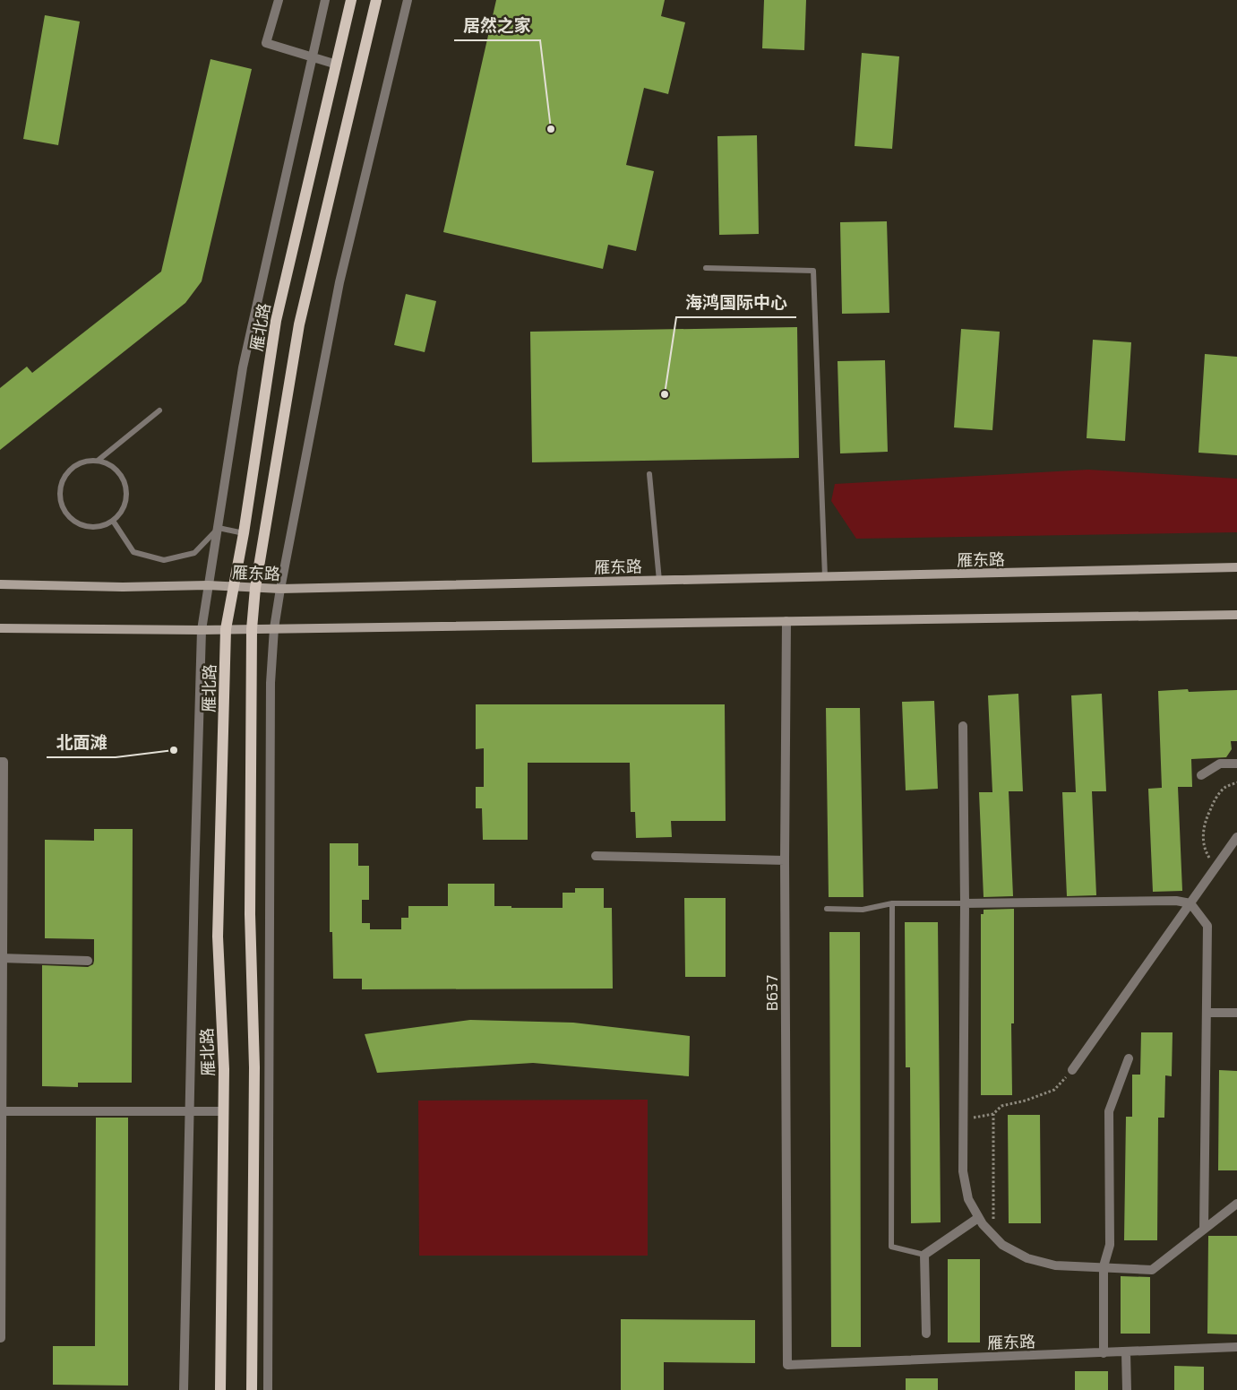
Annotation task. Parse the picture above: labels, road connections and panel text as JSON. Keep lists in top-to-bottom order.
{
  "streets": {
    "main road": ["雁北路", "雁东路"],
    "street": ["B637"]
  },
  "crossings": [
    ["雁北路", "雁东路"],
    ["雁东路", "B637"]
  ],
  "places": ["居然之家", "海鸿国际中心", "北面滩"]
}
